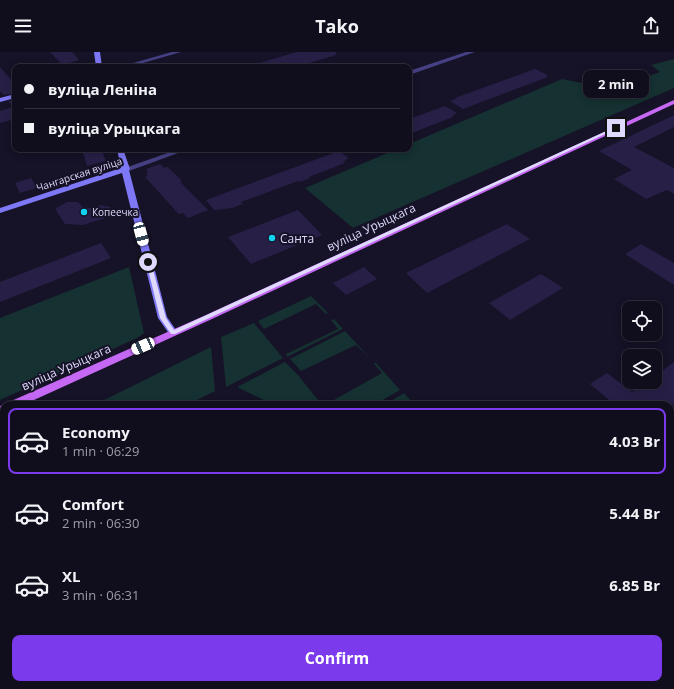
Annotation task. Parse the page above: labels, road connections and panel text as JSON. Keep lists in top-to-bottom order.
{
  "streets": {
    "main road": ["Чангарская вуліца", "вуліца Урыцкага"]
  },
  "places": ["Копеечка", "Санта"],
  "page": {
    "header": "Tako",
    "banner": ["вуліца Леніна", "вуліца Урыцкага"],
    "bubble": "2 min",
    "list": [
      {
        "name": "Economy",
        "note": "1 min · 06:29",
        "value": "4.03 Br"
      },
      {
        "name": "Comfort",
        "note": "2 min · 06:30",
        "value": "5.44 Br"
      },
      {
        "name": "XL",
        "note": "3 min · 06:31",
        "value": "6.85 Br"
      }
    ],
    "buttons": "Confirm"
  }
}
